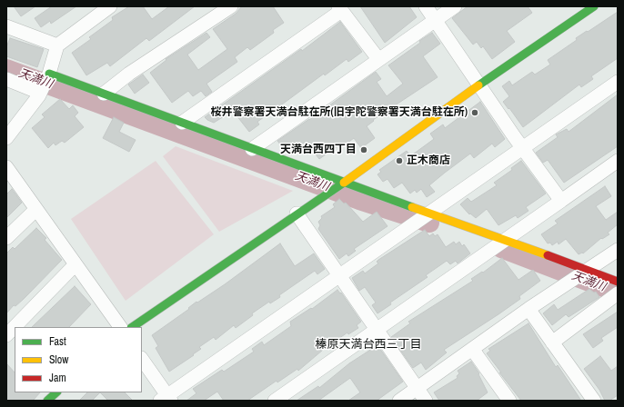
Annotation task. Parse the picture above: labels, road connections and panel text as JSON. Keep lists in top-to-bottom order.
{
  "districts": ["榛原天満台西三丁目"],
  "water": ["天満川"],
  "places": ["桜井警察署天満台駐在所(旧宇陀警察署天満台駐在所)", "天満台西四丁目", "正木商店"],
  "legend": ["Fast", "Slow", "Jam"]
}
